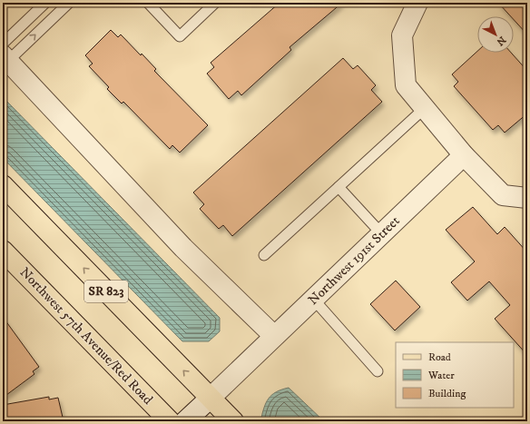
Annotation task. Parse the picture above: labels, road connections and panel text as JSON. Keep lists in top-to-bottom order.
{
  "streets": {
    "main road": ["SR 823", "Northwest 57th Avenue/Red Road"],
    "street": ["Northwest 191st Street"]
  },
  "crossings": [
    ["Northwest 191st Street", "SR 823"]
  ],
  "legend": ["Road", "Water", "Building"],
  "north": "bottom right"
}
